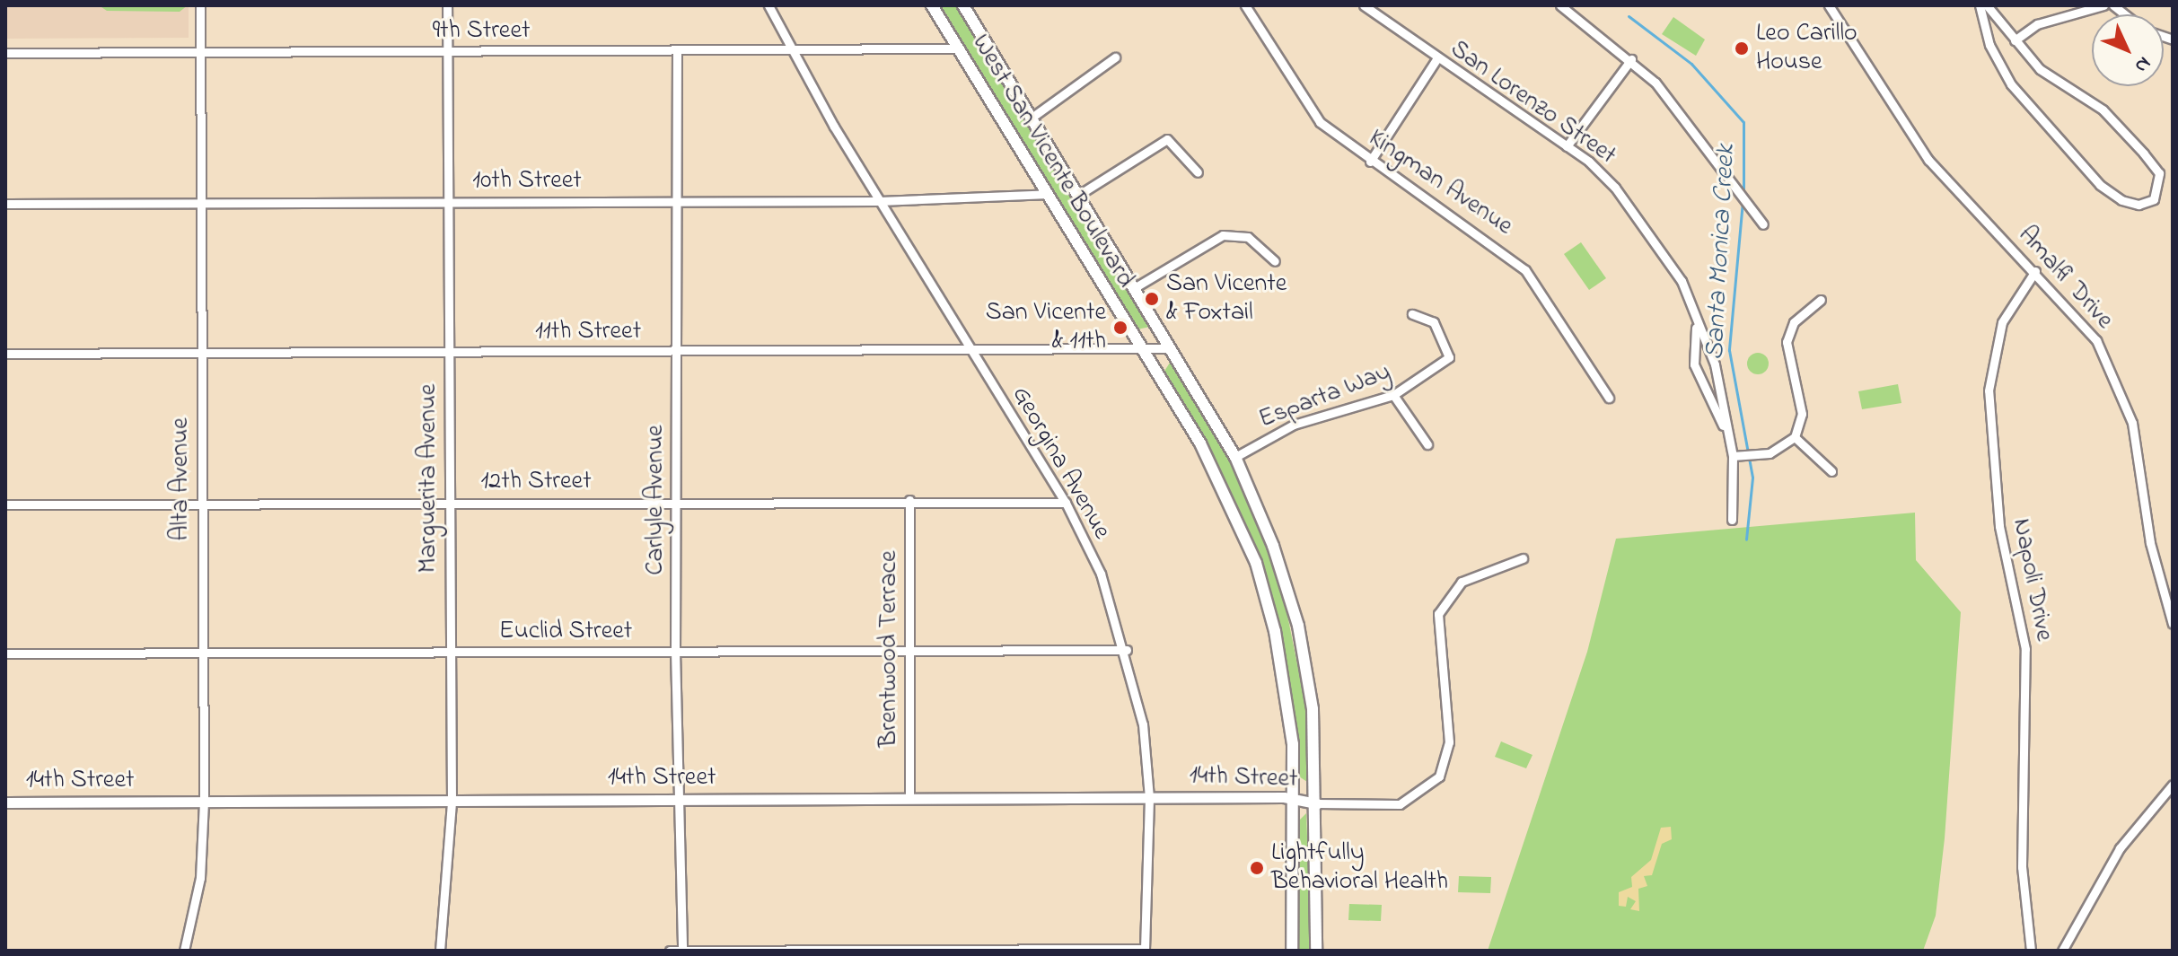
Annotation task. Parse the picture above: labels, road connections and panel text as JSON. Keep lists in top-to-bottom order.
{
  "streets": {
    "main road": ["West San Vicente Boulevard"],
    "street": [
      "9th Street",
      "San Lorenzo Street",
      "10th Street",
      "Kingman Avenue",
      "Amalfi Drive",
      "11th Street",
      "Esparta Way",
      "Georgina Avenue",
      "Marguerita Avenue",
      "Alta Avenue",
      "12th Street",
      "Carlyle Avenue",
      "Napoli Drive",
      "Euclid Street",
      "Brentwood Terrace",
      "14th Street"
    ]
  },
  "crossings": [
    ["9th Street", "West San Vicente Boulevard"],
    ["9th Street", "Georgina Avenue"],
    ["9th Street", "Marguerita Avenue"],
    ["9th Street", "Alta Avenue"],
    ["9th Street", "Carlyle Avenue"],
    ["West San Vicente Boulevard", "10th Street"],
    ["West San Vicente Boulevard", "11th Street"],
    ["West San Vicente Boulevard", "14th Street"],
    ["10th Street", "Georgina Avenue"],
    ["10th Street", "Marguerita Avenue"],
    ["10th Street", "Alta Avenue"],
    ["10th Street", "Carlyle Avenue"],
    ["Amalfi Drive", "Napoli Drive"],
    ["11th Street", "Georgina Avenue"],
    ["11th Street", "Marguerita Avenue"],
    ["11th Street", "Alta Avenue"],
    ["11th Street", "Carlyle Avenue"],
    ["Georgina Avenue", "12th Street"],
    ["Georgina Avenue", "Euclid Street"],
    ["Georgina Avenue", "14th Street"],
    ["Marguerita Avenue", "12th Street"],
    ["Marguerita Avenue", "Euclid Street"],
    ["Marguerita Avenue", "14th Street"],
    ["Alta Avenue", "12th Street"],
    ["Alta Avenue", "Euclid Street"],
    ["Alta Avenue", "14th Street"],
    ["12th Street", "Carlyle Avenue"],
    ["12th Street", "Brentwood Terrace"],
    ["Carlyle Avenue", "Euclid Street"],
    ["Carlyle Avenue", "14th Street"],
    ["Euclid Street", "Brentwood Terrace"],
    ["Brentwood Terrace", "14th Street"]
  ],
  "water": ["Santa Monica Creek"],
  "places": [
    "Leo Carillo House",
    "San Vicente & Foxtail",
    "San Vicente & 11th",
    "Lightfully Behavioral Health"
  ],
  "north": "bottom right"
}
